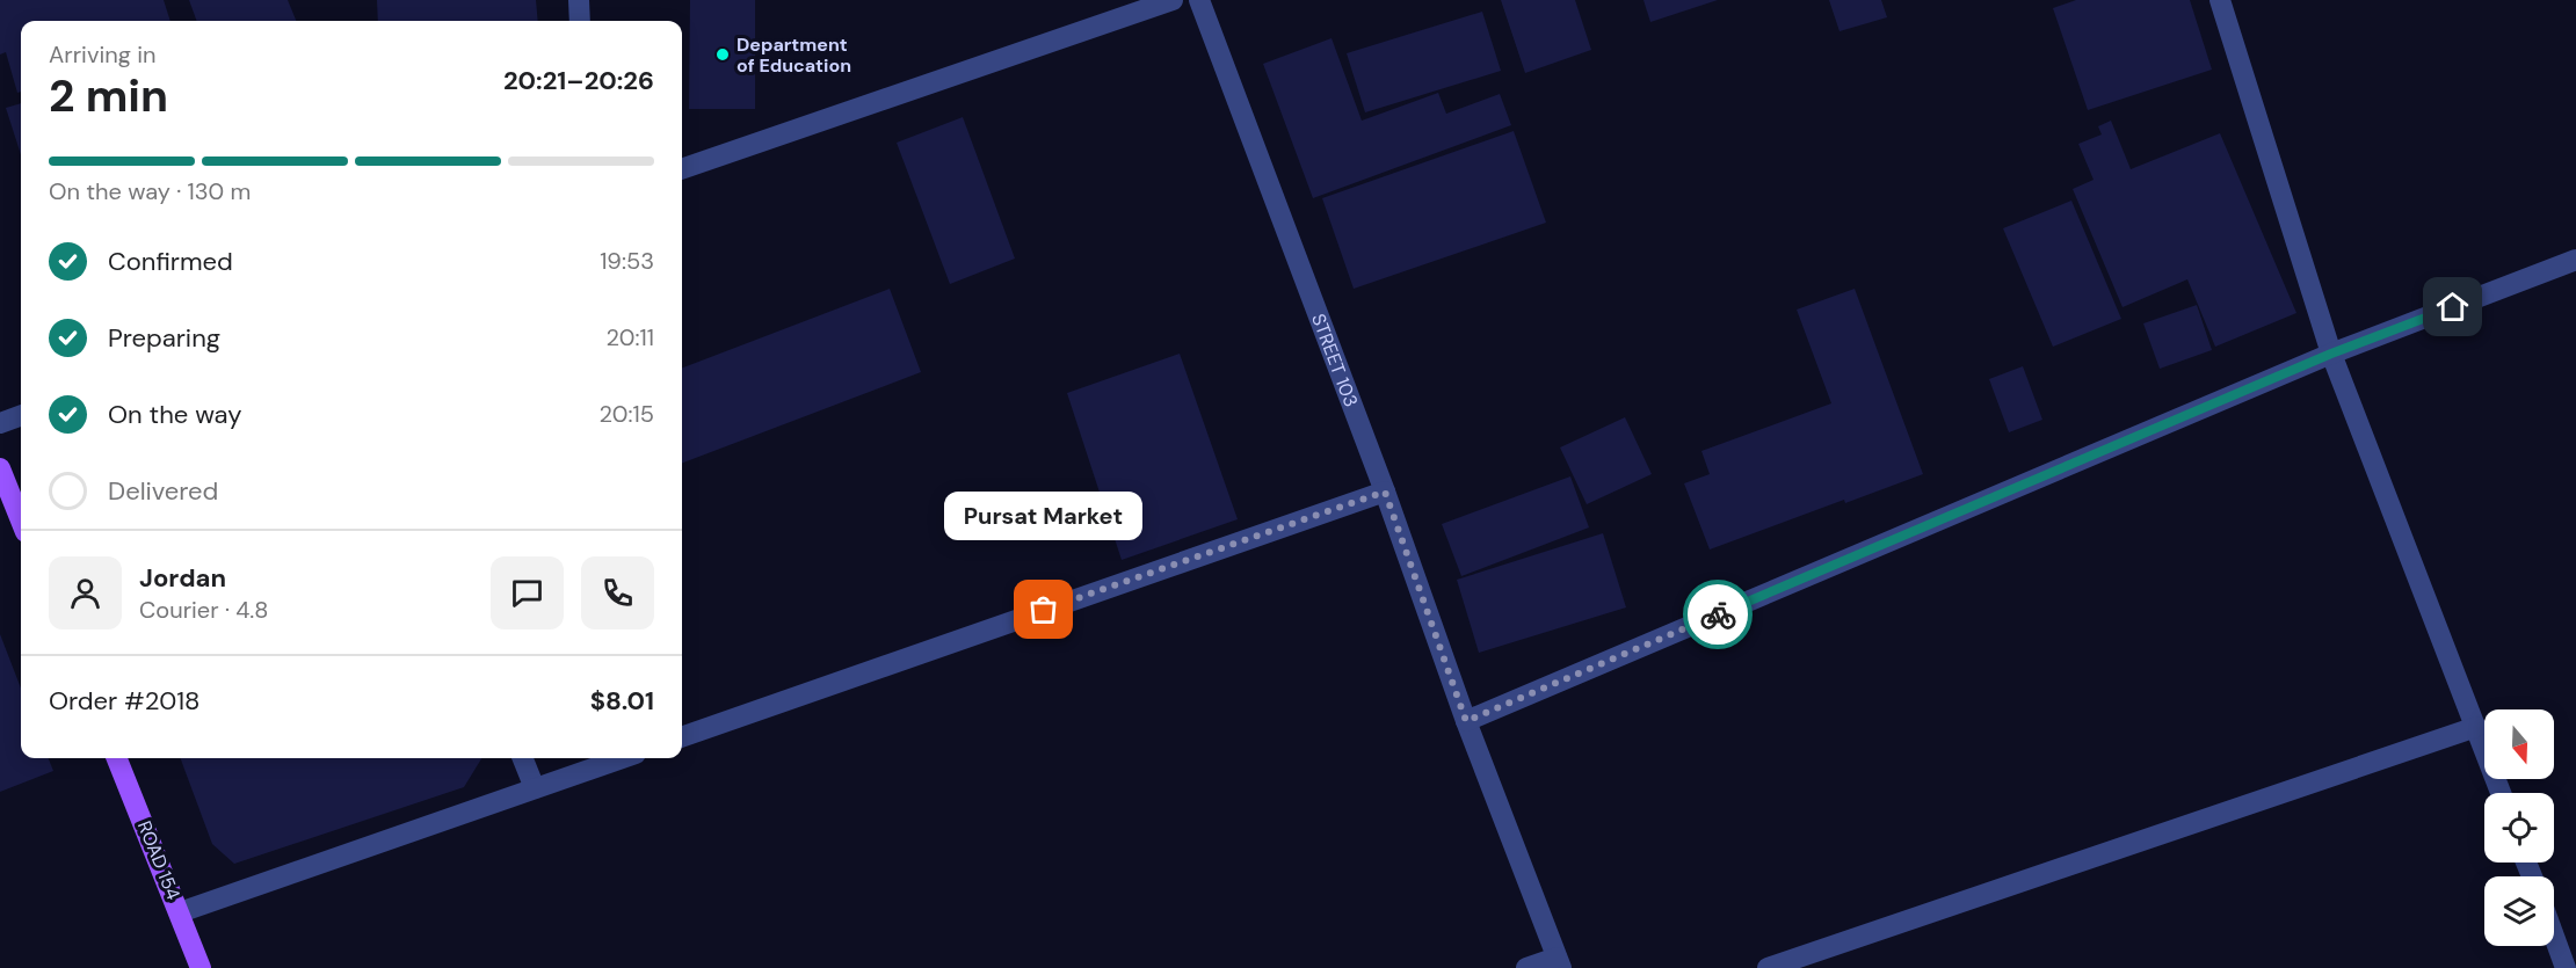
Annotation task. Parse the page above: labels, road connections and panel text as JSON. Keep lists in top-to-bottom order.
{
  "streets": {
    "main road": ["ROAD 154"],
    "street": ["STREET 103"]
  },
  "places": ["Department of Education", "Pursat Market"],
  "north": "bottom",
  "page": {
    "heading": ["2 min", "Arriving in", "20:21–20:26"],
    "panel": [
      "Jordan",
      "Courier · 4.8",
      "Order #2018",
      "$8.01"
    ],
    "bar": "On the way · 130 m",
    "list": [
      ["Confirmed", "19:53"],
      ["Preparing", "20:11"],
      ["On the way", "20:15"],
      "Delivered"
    ],
    "bubble": "Pursat Market"
  }
}
